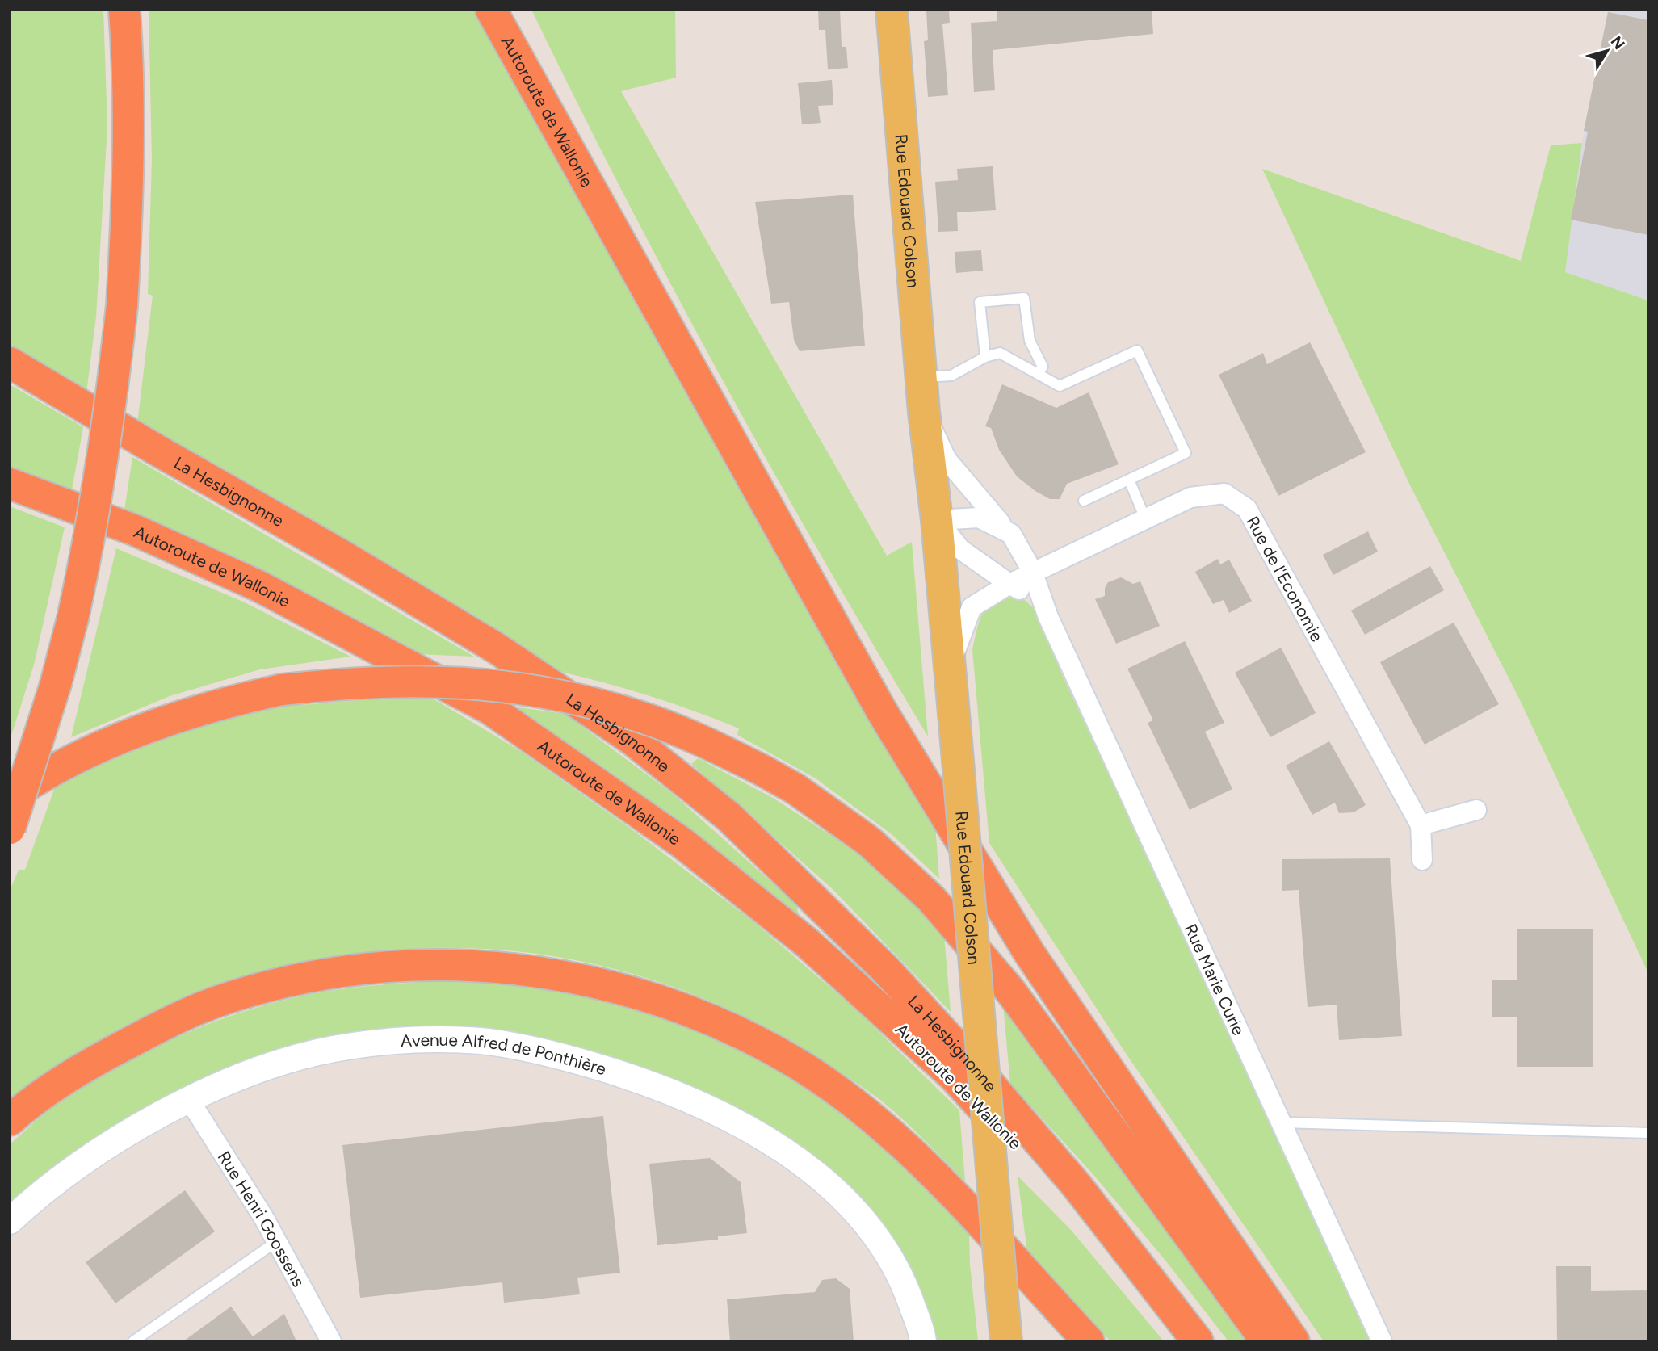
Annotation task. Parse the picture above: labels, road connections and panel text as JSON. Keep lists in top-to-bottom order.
{
  "streets": {
    "highway": ["Autoroute de Wallonie", "La Hesbignonne"],
    "main road": ["Rue Edouard Colson"],
    "street": [
      "Rue de l'Economie",
      "Rue Marie Curie",
      "Avenue Alfred de Ponthière",
      "Rue Henri Goossens"
    ]
  },
  "crossings": [
    ["Autoroute de Wallonie", "La Hesbignonne"],
    ["Rue Edouard Colson", "Rue de l'Economie"],
    ["Avenue Alfred de Ponthière", "Rue Henri Goossens"]
  ],
  "north": "top right"
}
